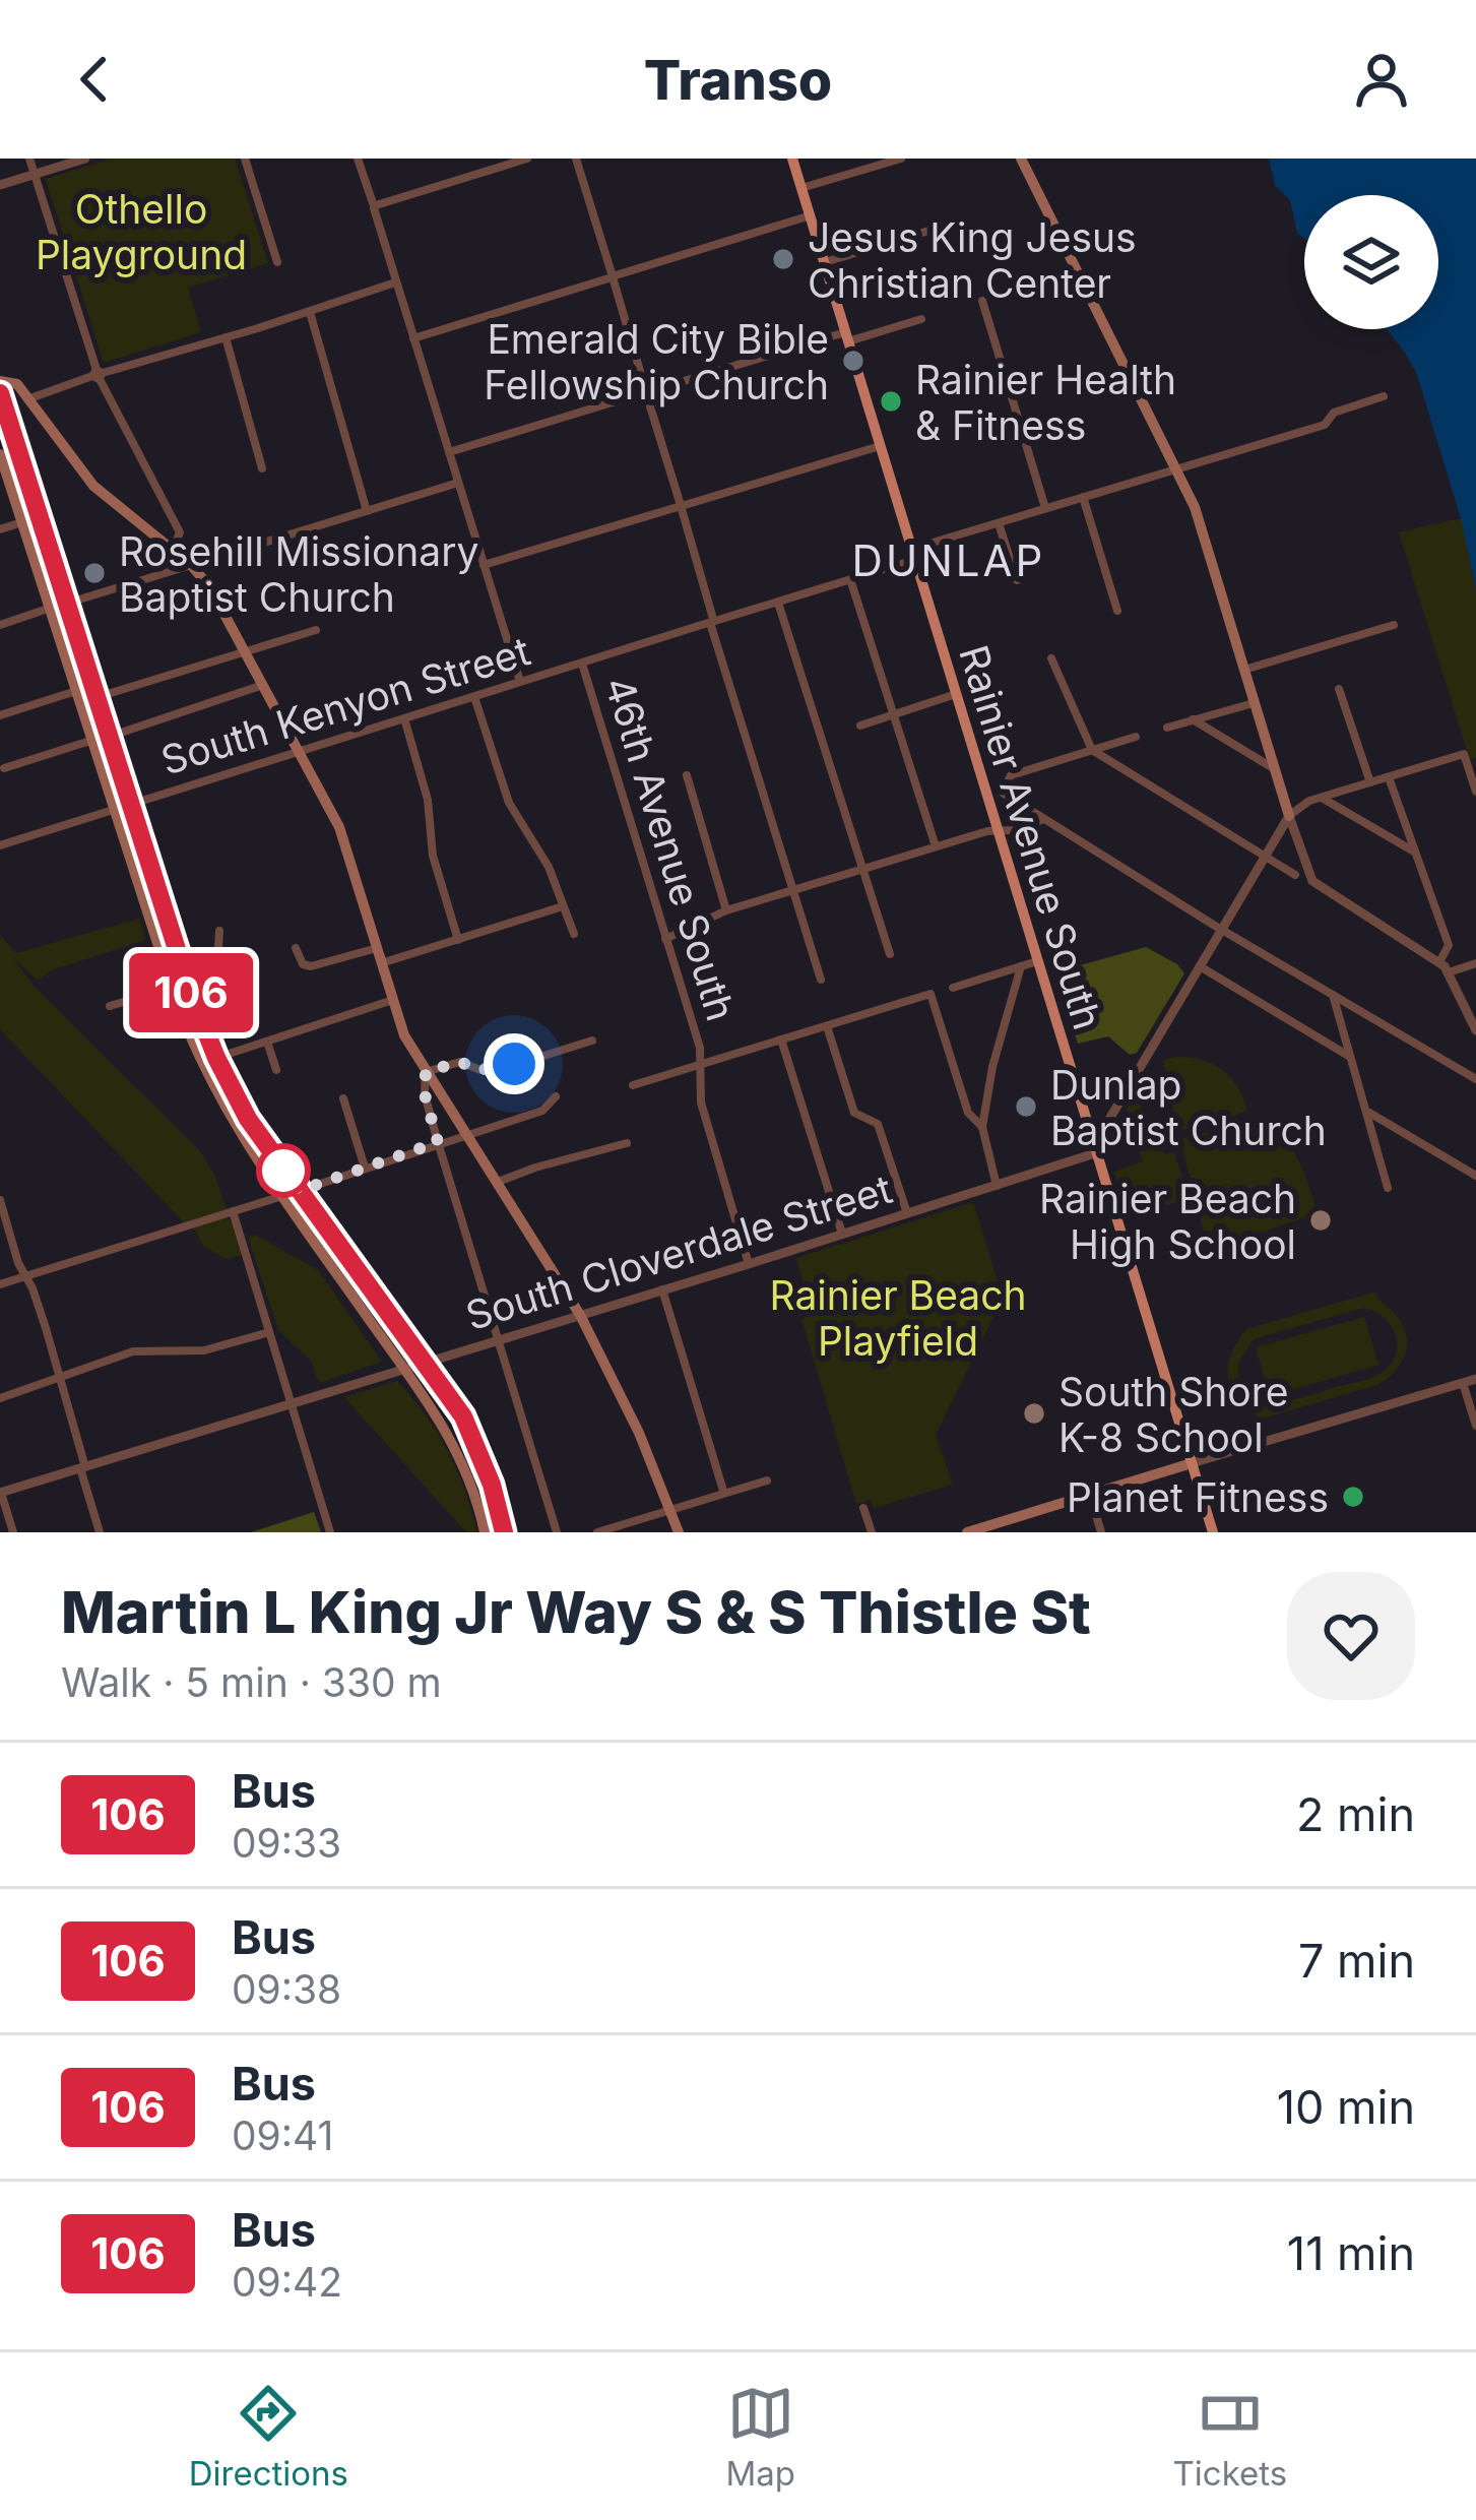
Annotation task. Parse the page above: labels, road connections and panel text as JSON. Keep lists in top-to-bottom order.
{
  "streets": {
    "main road": ["Rainier Avenue South"],
    "street": ["South Kenyon Street", "46th Avenue South", "South Cloverdale Street"]
  },
  "crossings": [
    ["South Kenyon Street", "Rainier Avenue South"],
    ["South Kenyon Street", "46th Avenue South"],
    ["Rainier Avenue South", "South Cloverdale Street"],
    ["46th Avenue South", "South Cloverdale Street"]
  ],
  "districts": ["DUNLAP"],
  "parks": ["Othello Playground", "Rainier Beach Playfield"],
  "places": [
    "Jesus King Jesus Christian Center",
    "Emerald City Bible Fellowship Church",
    "Rainier Health & Fitness",
    "Rosehill Missionary Baptist Church",
    "Dunlap Baptist Church",
    "Rainier Beach High School",
    "South Shore K-8 School",
    "Planet Fitness"
  ],
  "lines": ["bus line 106"],
  "page": {
    "header": "Transo",
    "on_map": "106",
    "heading": ["Martin L King Jr Way S & S Thistle St", "Walk · 5 min · 330 m"],
    "list": [
      {
        "mark": "106",
        "name": "Bus",
        "note": "09:33",
        "value": "2 min"
      },
      {
        "mark": "106",
        "name": "Bus",
        "note": "09:38",
        "value": "7 min"
      },
      {
        "mark": "106",
        "name": "Bus",
        "note": "09:41",
        "value": "10 min"
      },
      {
        "mark": "106",
        "name": "Bus",
        "note": "09:42",
        "value": "11 min"
      }
    ],
    "tabs": ["Directions", "Map", "Tickets"]
  }
}
